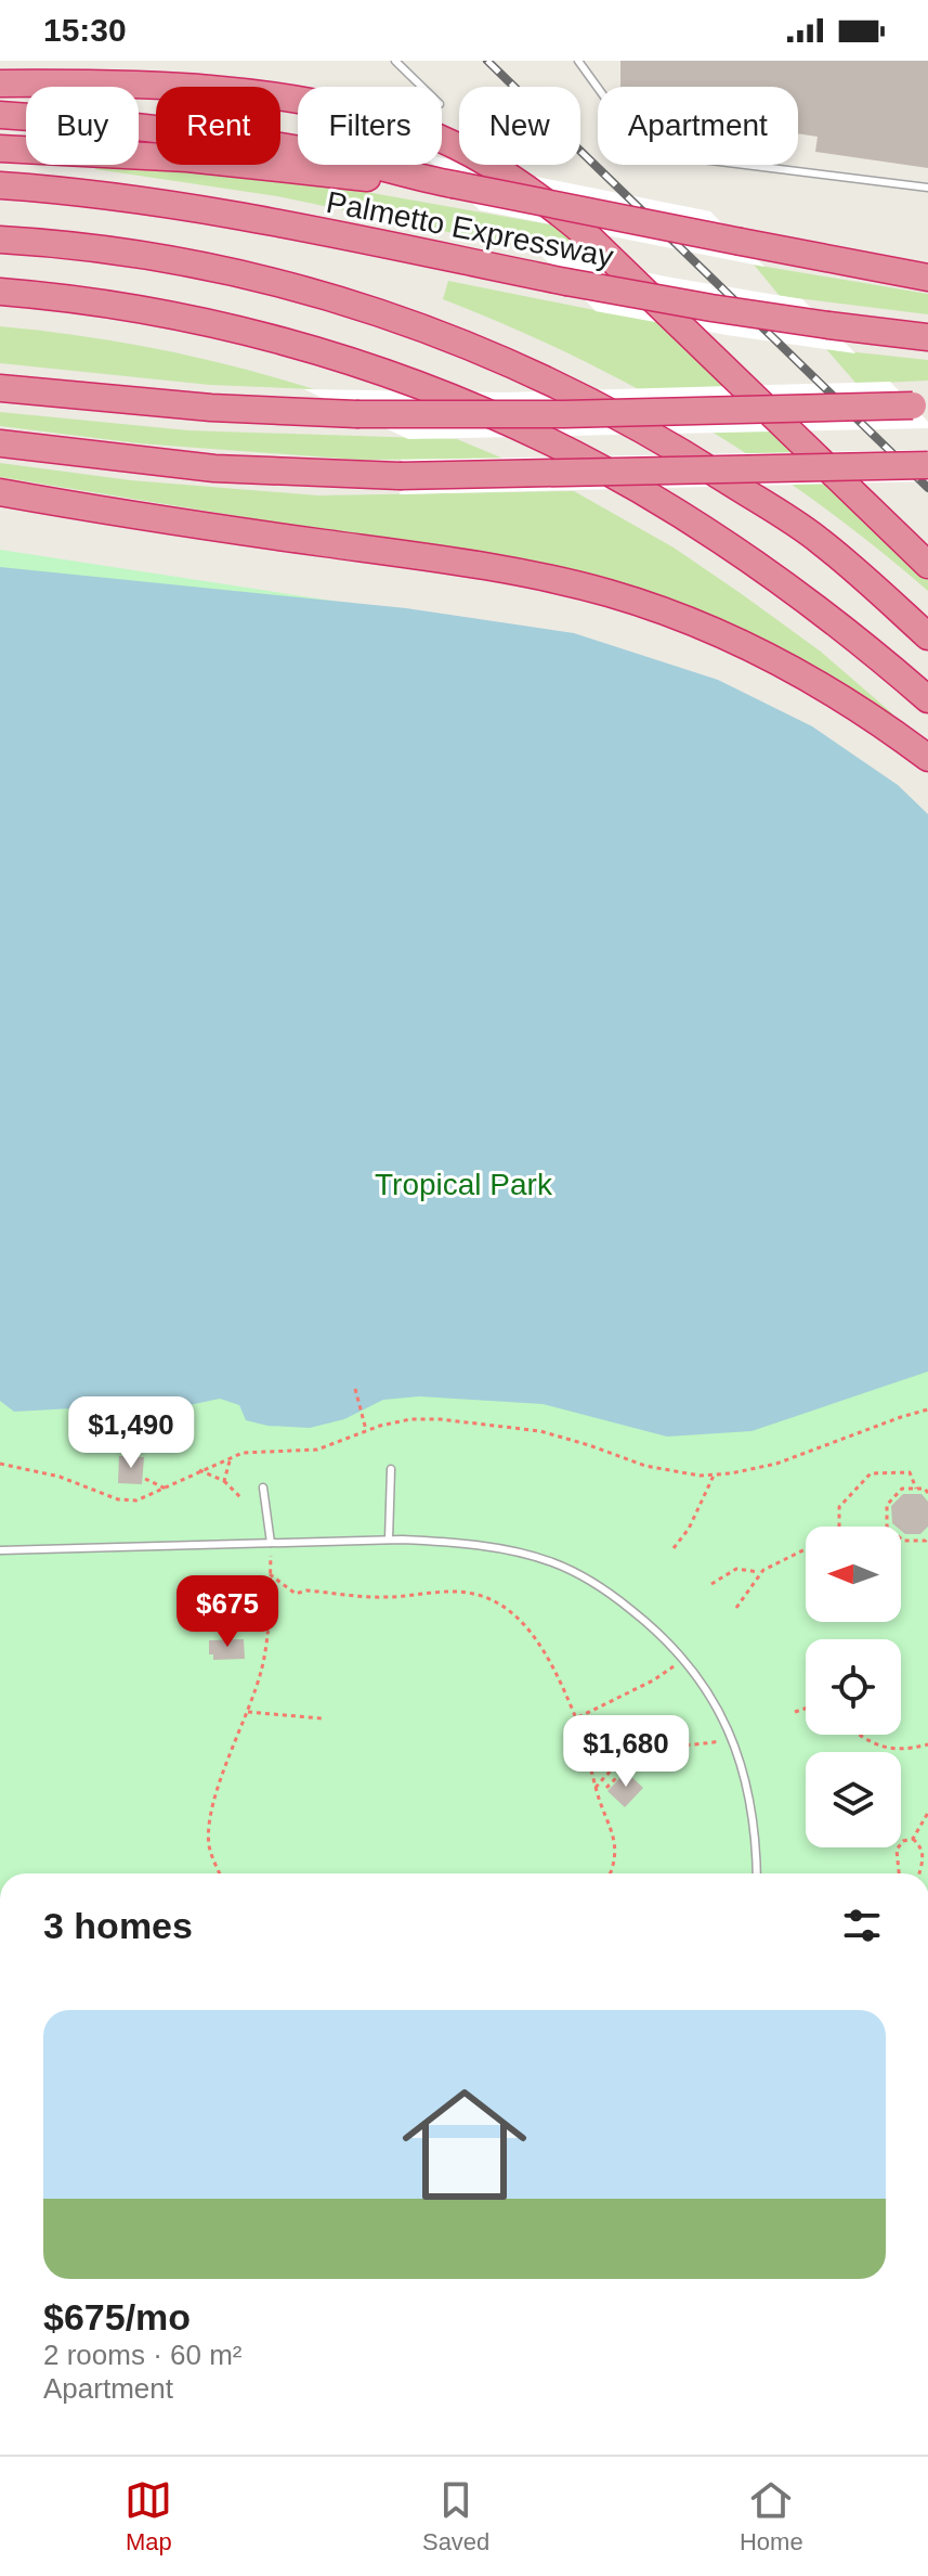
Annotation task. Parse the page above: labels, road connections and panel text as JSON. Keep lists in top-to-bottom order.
{
  "streets": {
    "highway": ["Palmetto Expressway"]
  },
  "parks": ["Tropical Park"],
  "north": "left",
  "page": {
    "status": "15:30",
    "chip": [
      "Buy",
      "Rent",
      "Filters",
      "New",
      "Apartment"
    ],
    "price": ["$1,490", "$675", "$1,680"],
    "heading": "3 homes",
    "list": [
      {
        "name": "$675/mo",
        "note": "2 rooms · 60 m² · Apartment"
      }
    ],
    "tabs": ["Map", "Saved", "Home"]
  }
}
